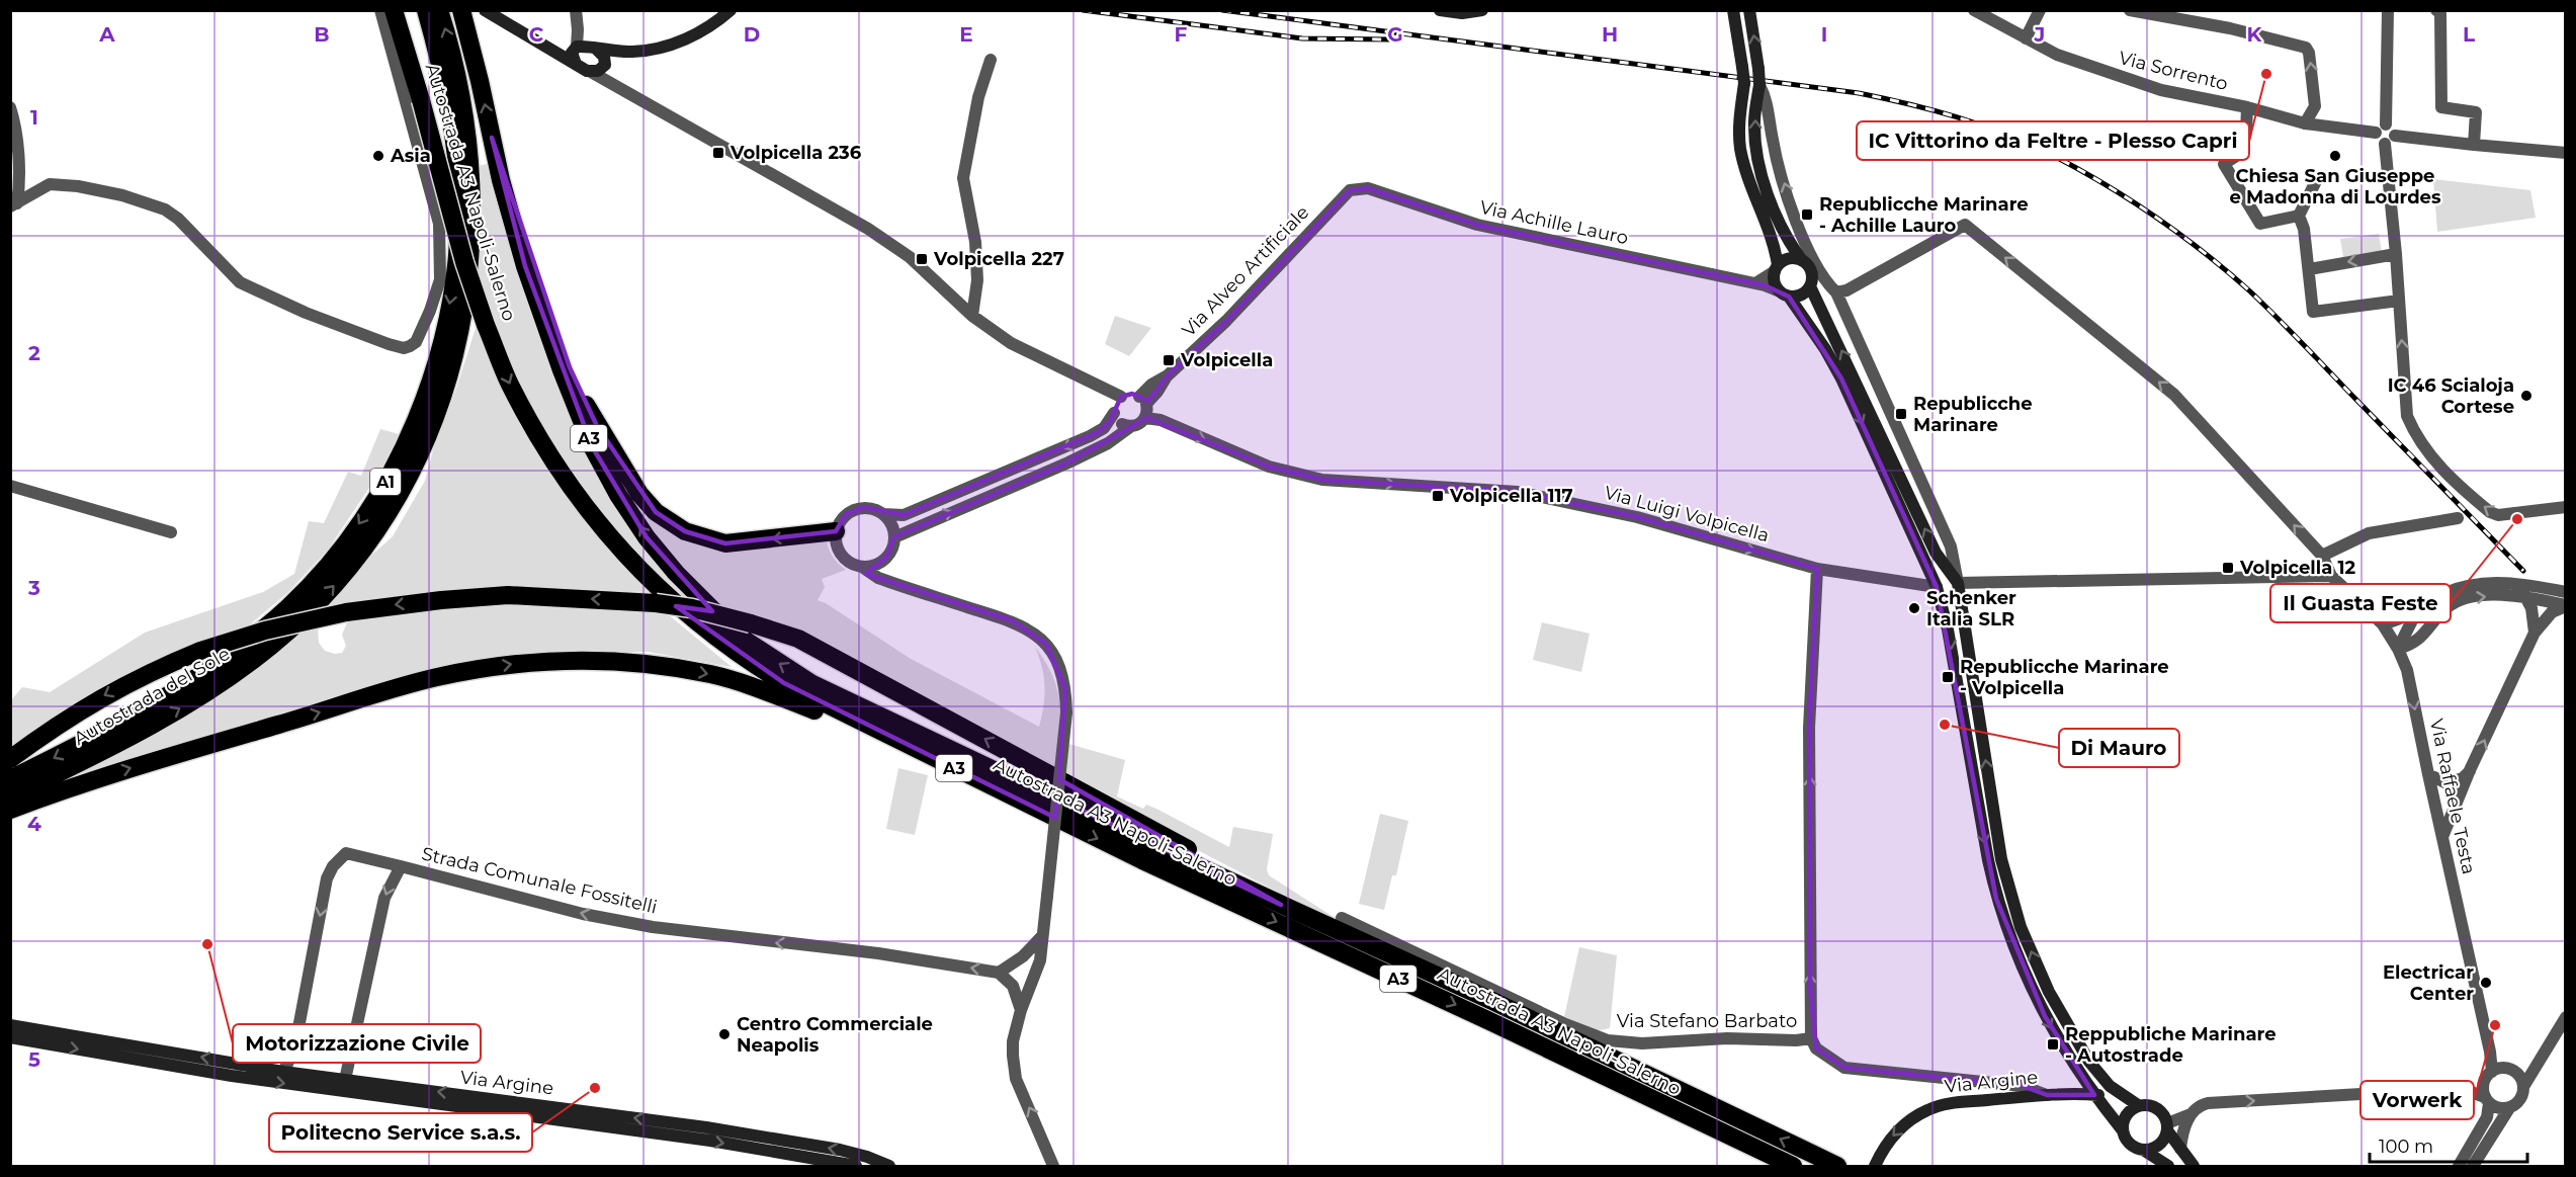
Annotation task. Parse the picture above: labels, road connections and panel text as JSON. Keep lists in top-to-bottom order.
{
  "streets": {
    "highway": [
      "Autostrada A3 Napoli-Salerno",
      "A3",
      "A1",
      "Autostrada del Sole"
    ],
    "main road": ["Via Argine"],
    "street": [
      "Via Sorrento",
      "Via Achille Lauro",
      "Via Alveo Artificiale",
      "Via Luigi Volpicella",
      "Via Raffaele Testa",
      "Strada Comunale Fossitelli",
      "Via Stefano Barbato"
    ]
  },
  "crossings": [
    ["Via Achille Lauro", "Via Alveo Artificiale"],
    ["Via Alveo Artificiale", "Via Luigi Volpicella"],
    ["Strada Comunale Fossitelli", "Via Argine"],
    ["Via Stefano Barbato", "Via Argine"]
  ],
  "one_way": ["Via Luigi Volpicella", "Strada Comunale Fossitelli"],
  "places": {
    "other": [
      "IC Vittorino da Feltre - Plesso Capri",
      "Asia",
      "Chiesa San Giuseppe e Madonna di Lourdes",
      "IC 46 Scialoja Cortese",
      "Il Guasta Feste",
      "Schenker Italia SLR",
      "Di Mauro",
      "Motorizzazione Civile",
      "Electricar Center",
      "Vorwerk",
      "Centro Commerciale Neapolis",
      "Politecno Service s.a.s."
    ],
    "transit": [
      "Volpicella 236",
      "Republicche Marinare - Achille Lauro",
      "Volpicella 227",
      "Volpicella",
      "Republicche Marinare",
      "Volpicella 117",
      "Volpicella 12",
      "Republicche Marinare - Volpicella",
      "Reppubliche Marinare - Autostrade"
    ]
  },
  "scale_bar": "100 m",
  "grid": {
    "columns": [
      "A",
      "B",
      "C",
      "D",
      "E",
      "F",
      "G",
      "H",
      "I",
      "J",
      "K",
      "L"
    ],
    "rows": [
      "1",
      "2",
      "3",
      "4",
      "5"
    ]
  }
}
